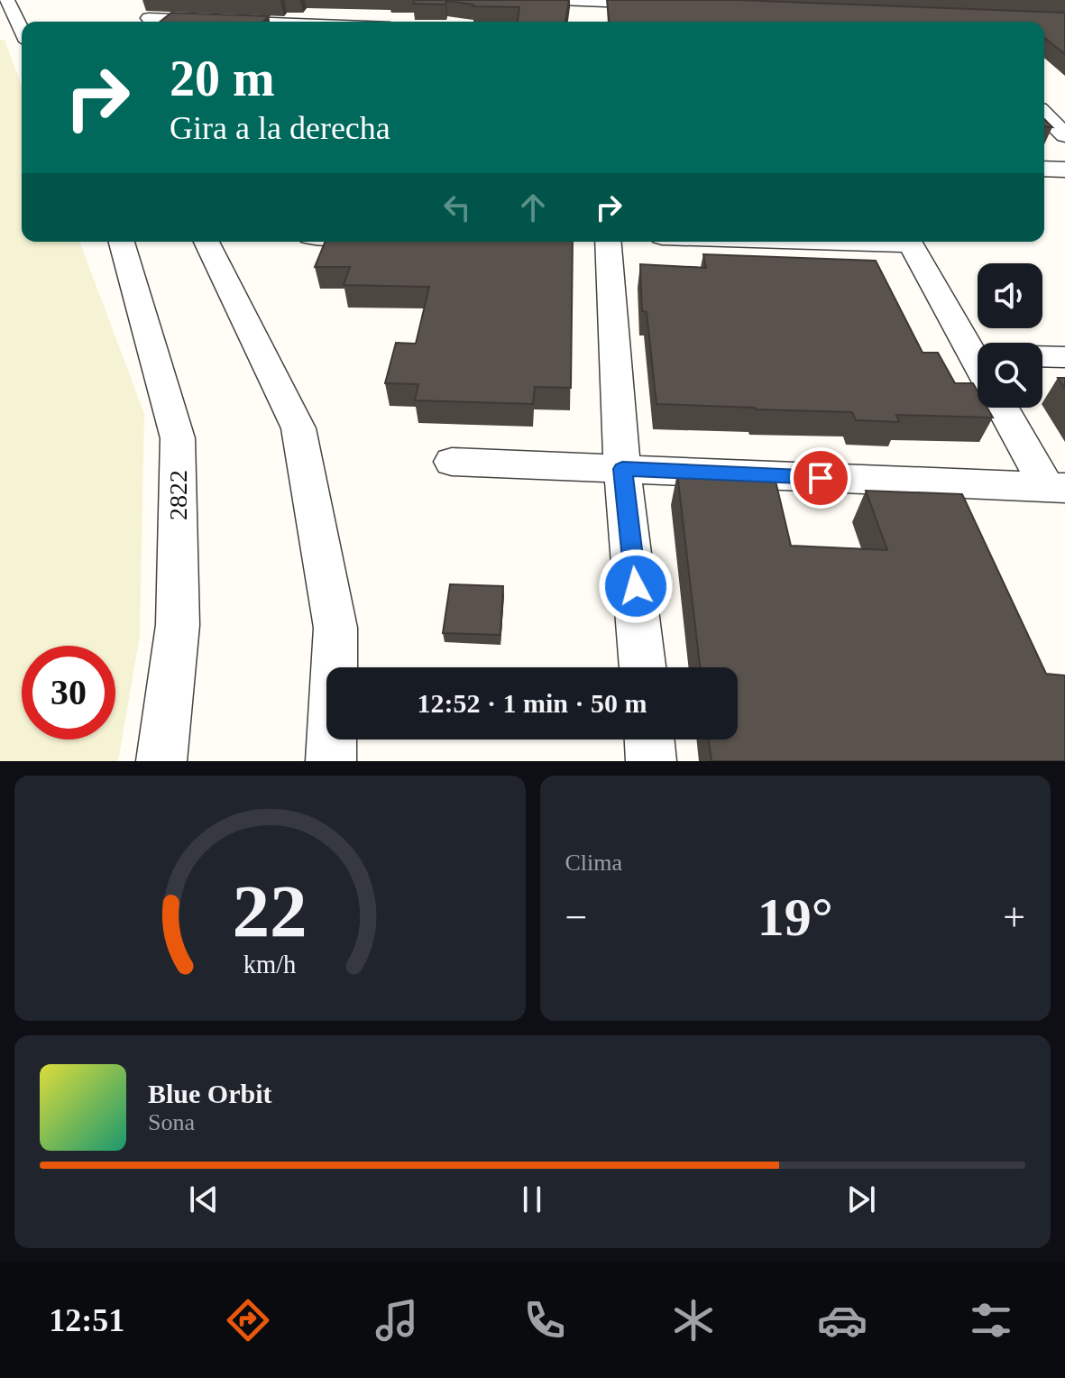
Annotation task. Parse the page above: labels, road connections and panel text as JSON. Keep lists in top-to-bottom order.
{
  "streets": {
    "street": ["2822"]
  },
  "page": {
    "turn": ["20 m", "Gira a la derecha"],
    "limit": "30",
    "trip": "12:52 · 1 min · 50 m",
    "tile": "Clima",
    "heat": ["−", "19°", "+"],
    "song": ["Blue Orbit", "Sona"],
    "tabs": "12:51",
    "gauge": ["22", "km/h"]
  }
}
